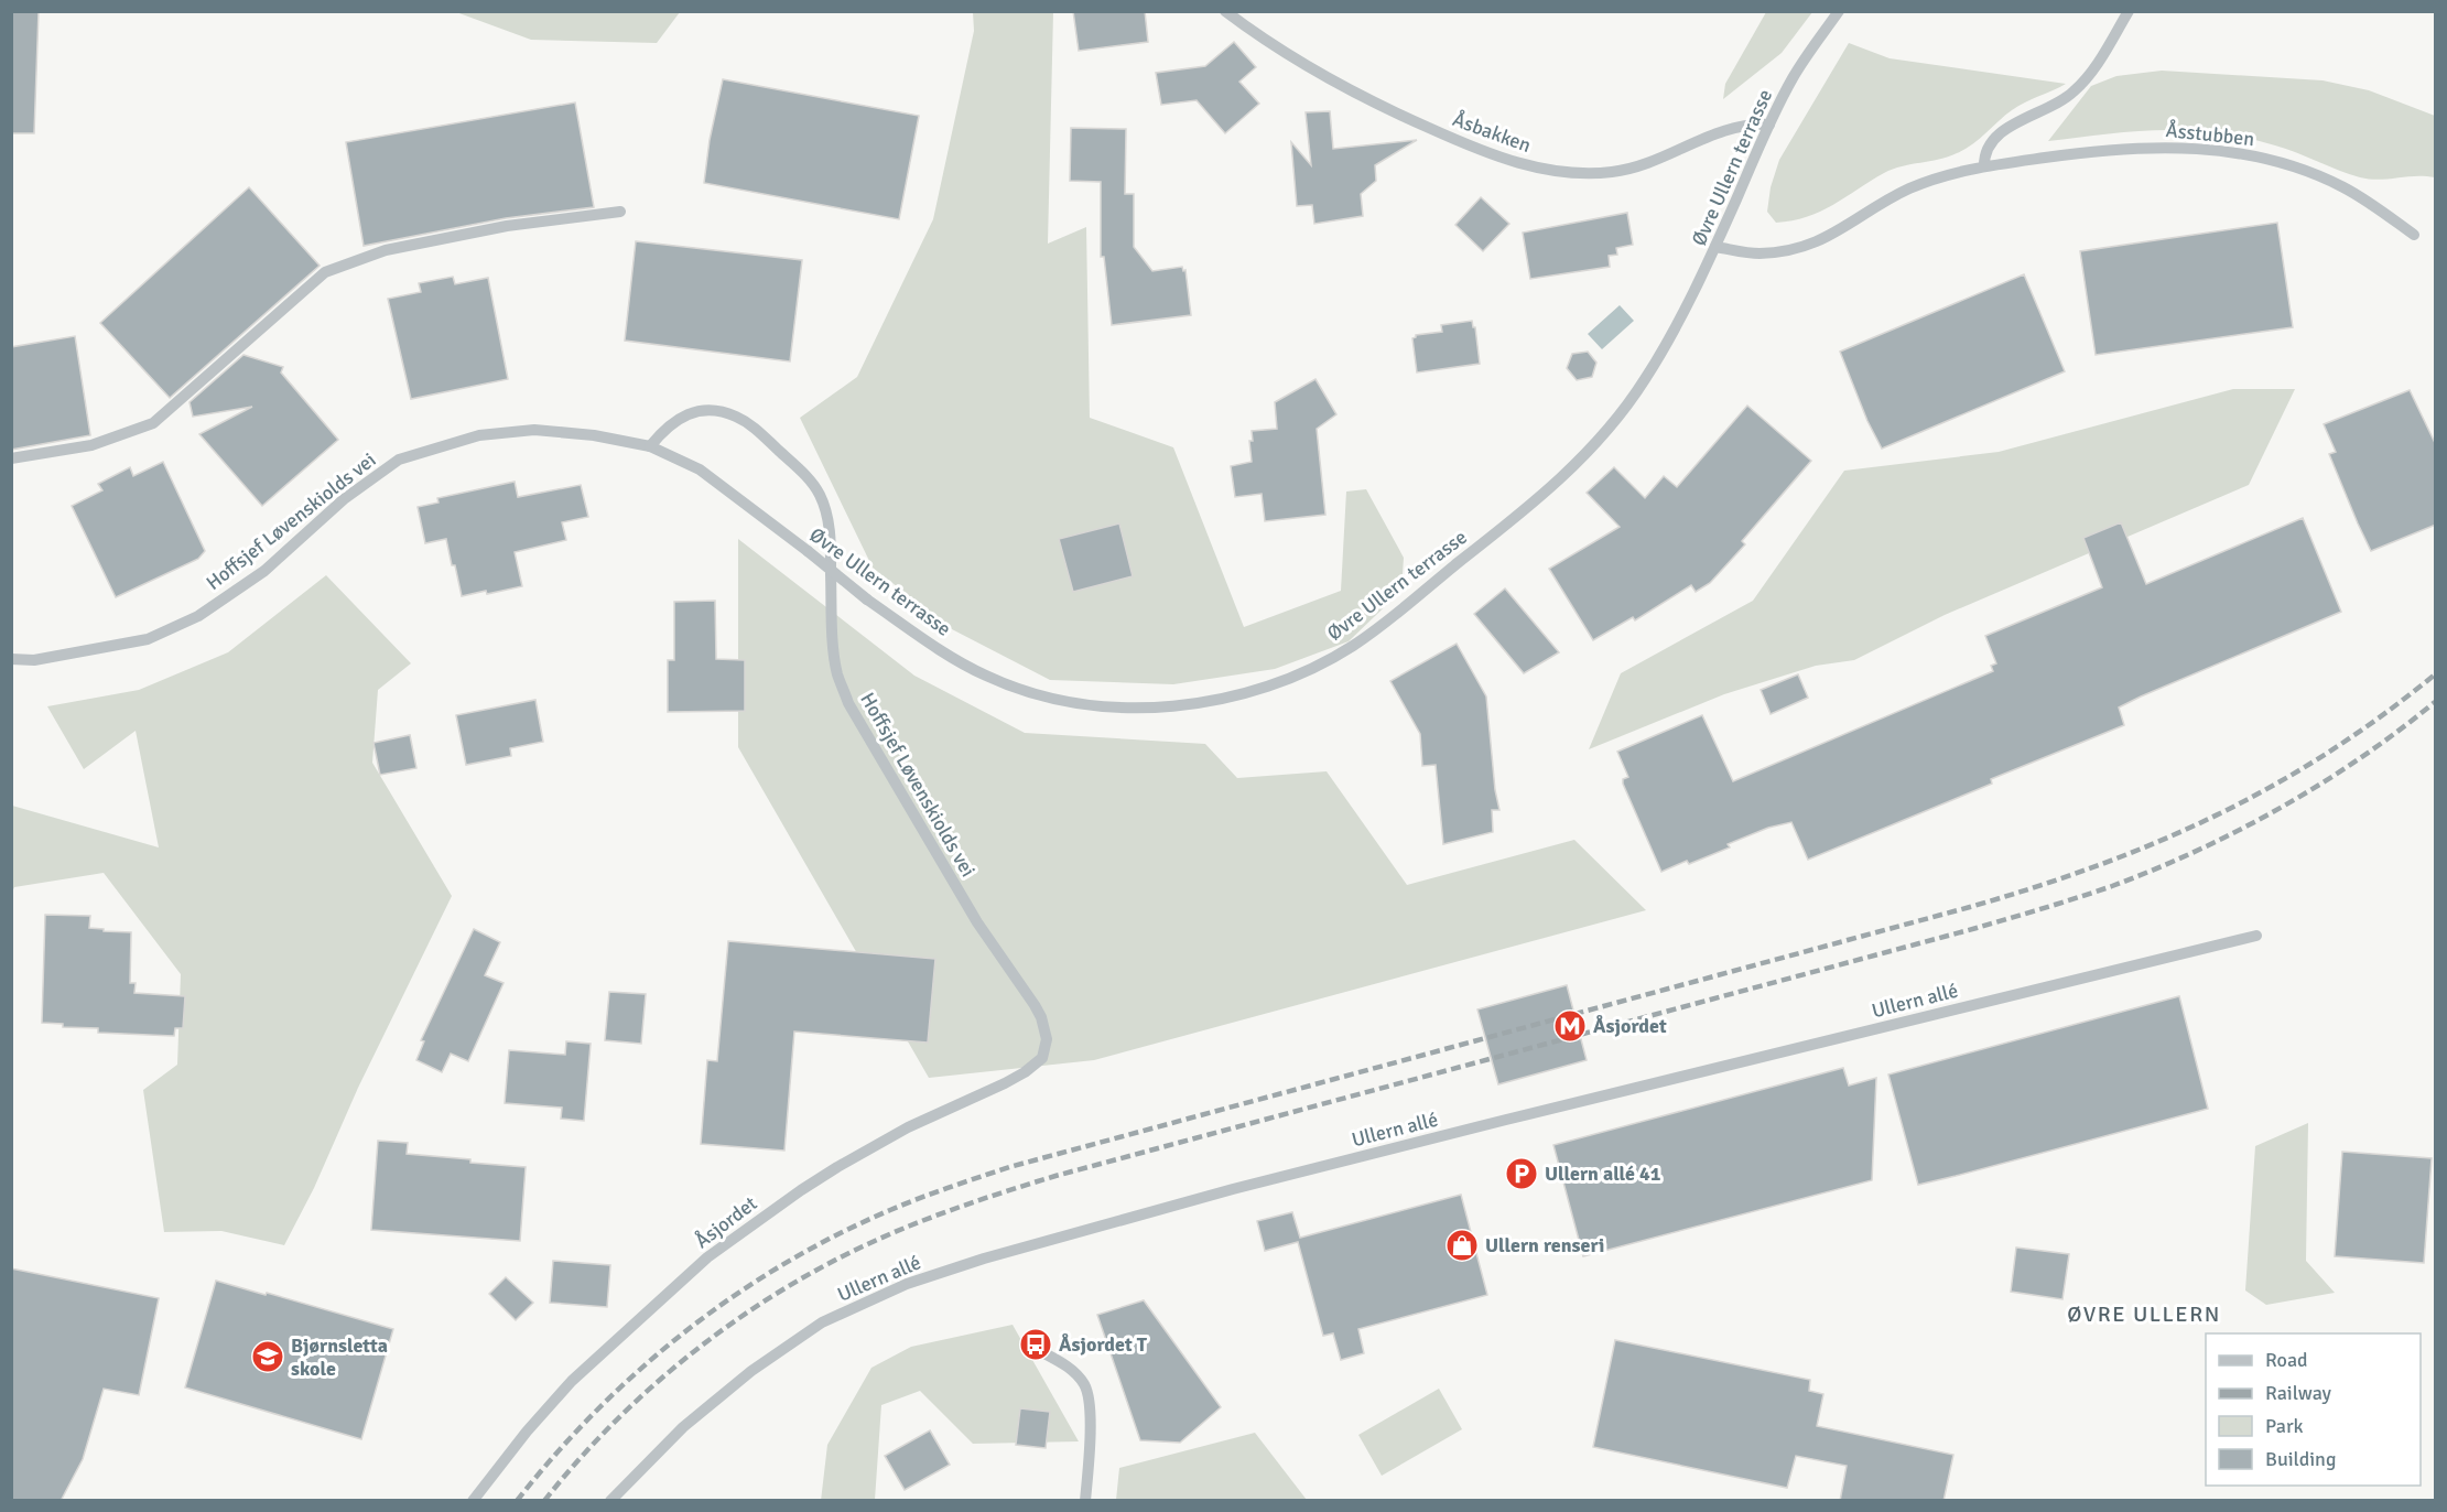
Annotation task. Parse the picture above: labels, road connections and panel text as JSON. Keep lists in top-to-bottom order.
{
  "streets": {
    "street": [
      "Åsbakken",
      "Åsstubben",
      "Øvre Ullern terrasse",
      "Hoffsjef Løvenskiolds vei",
      "Ullern allé",
      "Åsjordet"
    ]
  },
  "crossings": [
    ["Åsbakken", "Øvre Ullern terrasse"],
    ["Åsstubben", "Øvre Ullern terrasse"],
    ["Øvre Ullern terrasse", "Hoffsjef Løvenskiolds vei"],
    ["Hoffsjef Løvenskiolds vei", "Åsjordet"]
  ],
  "districts": ["ØVRE ULLERN"],
  "places": {
    "metro station": ["Åsjordet"],
    "parking": ["Ullern allé 41"],
    "shop": ["Ullern renseri"],
    "bus stop": ["Åsjordet T"],
    "school or university": ["Bjørnsletta skole"]
  },
  "legend": [
    "Road",
    "Railway",
    "Park",
    "Building"
  ]
}
